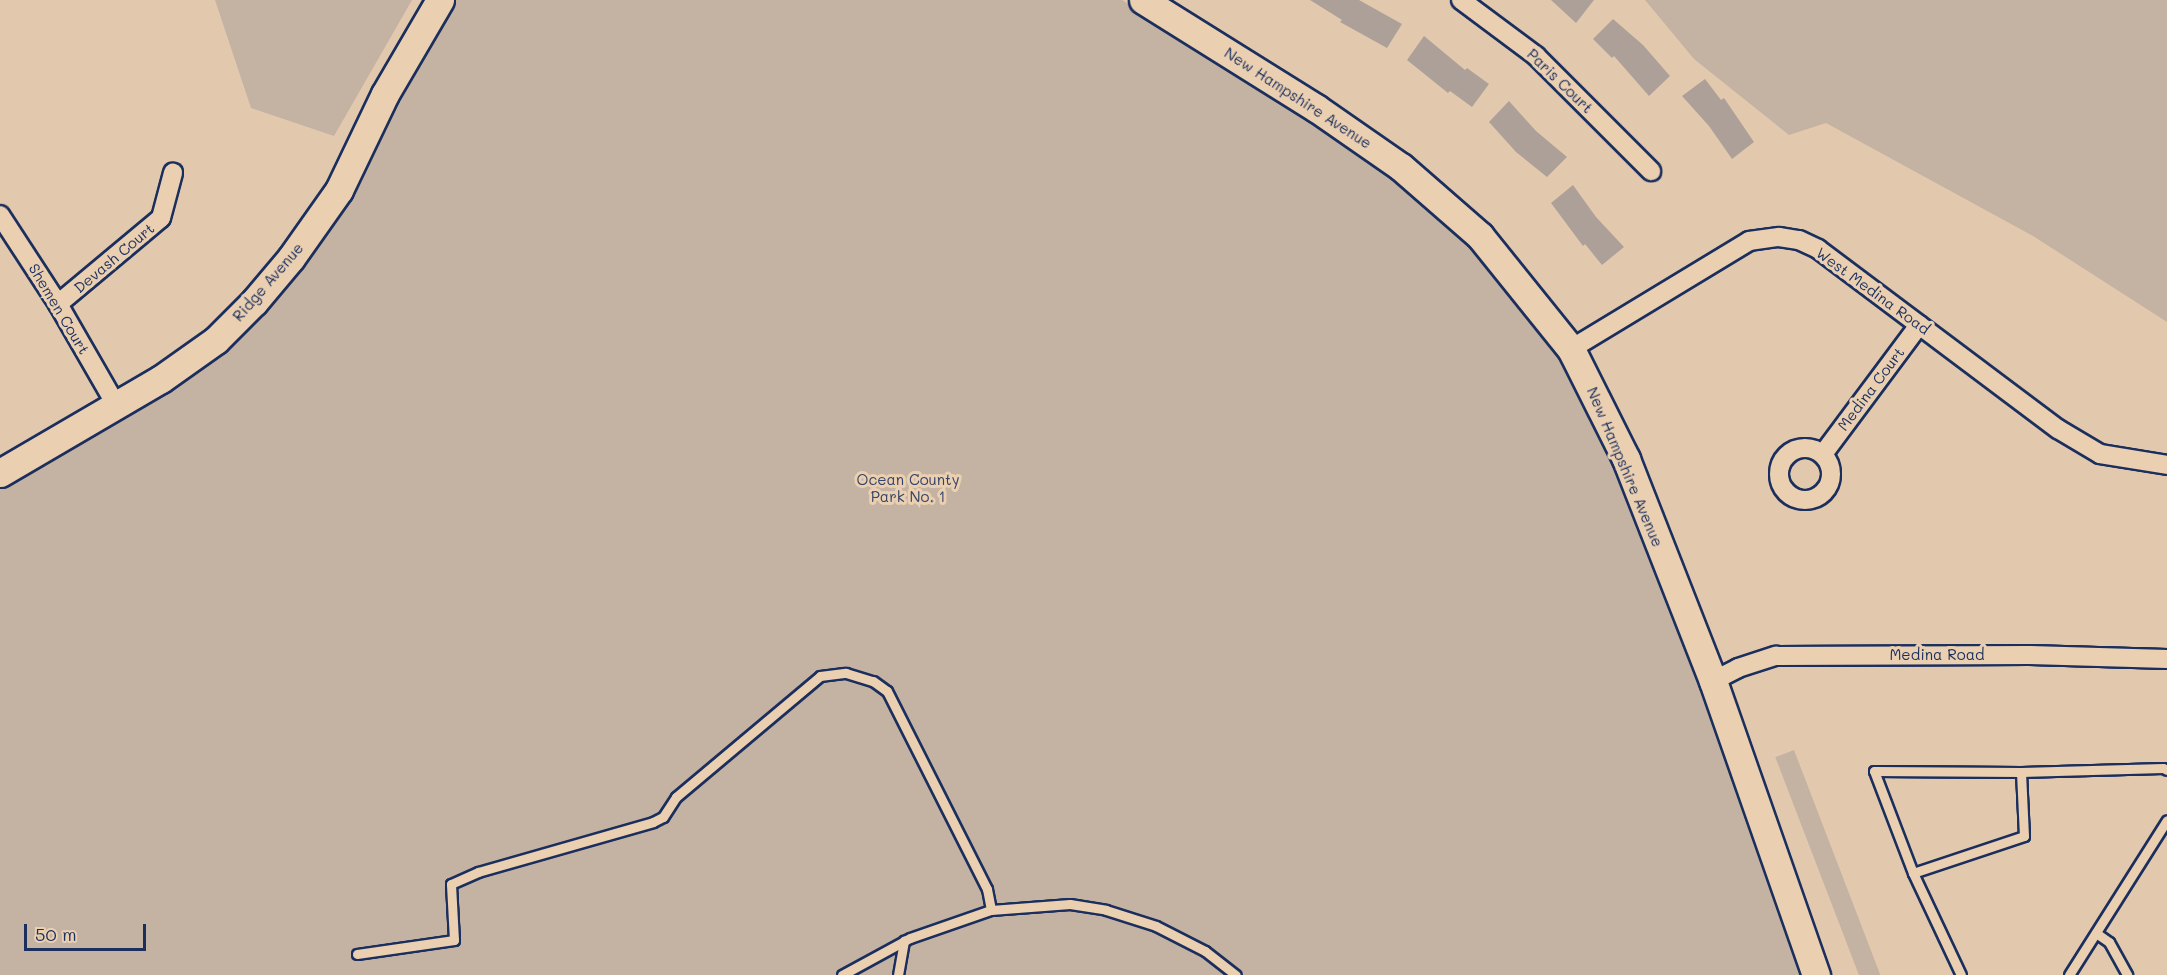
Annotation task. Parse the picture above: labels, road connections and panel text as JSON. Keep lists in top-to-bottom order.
{
  "streets": {
    "main road": ["New Hampshire Avenue", "Ridge Avenue"],
    "street": [
      "Paris Court",
      "Devash Court",
      "West Medina Road",
      "Shemen Court",
      "Medina Court",
      "Medina Road"
    ]
  },
  "crossings": [
    ["New Hampshire Avenue", "West Medina Road"],
    ["New Hampshire Avenue", "Medina Road"],
    ["Devash Court", "Shemen Court"],
    ["Ridge Avenue", "Shemen Court"],
    ["West Medina Road", "Medina Court"]
  ],
  "parks": ["Ocean County Park No. 1"],
  "scale_bar": "50 m"
}
